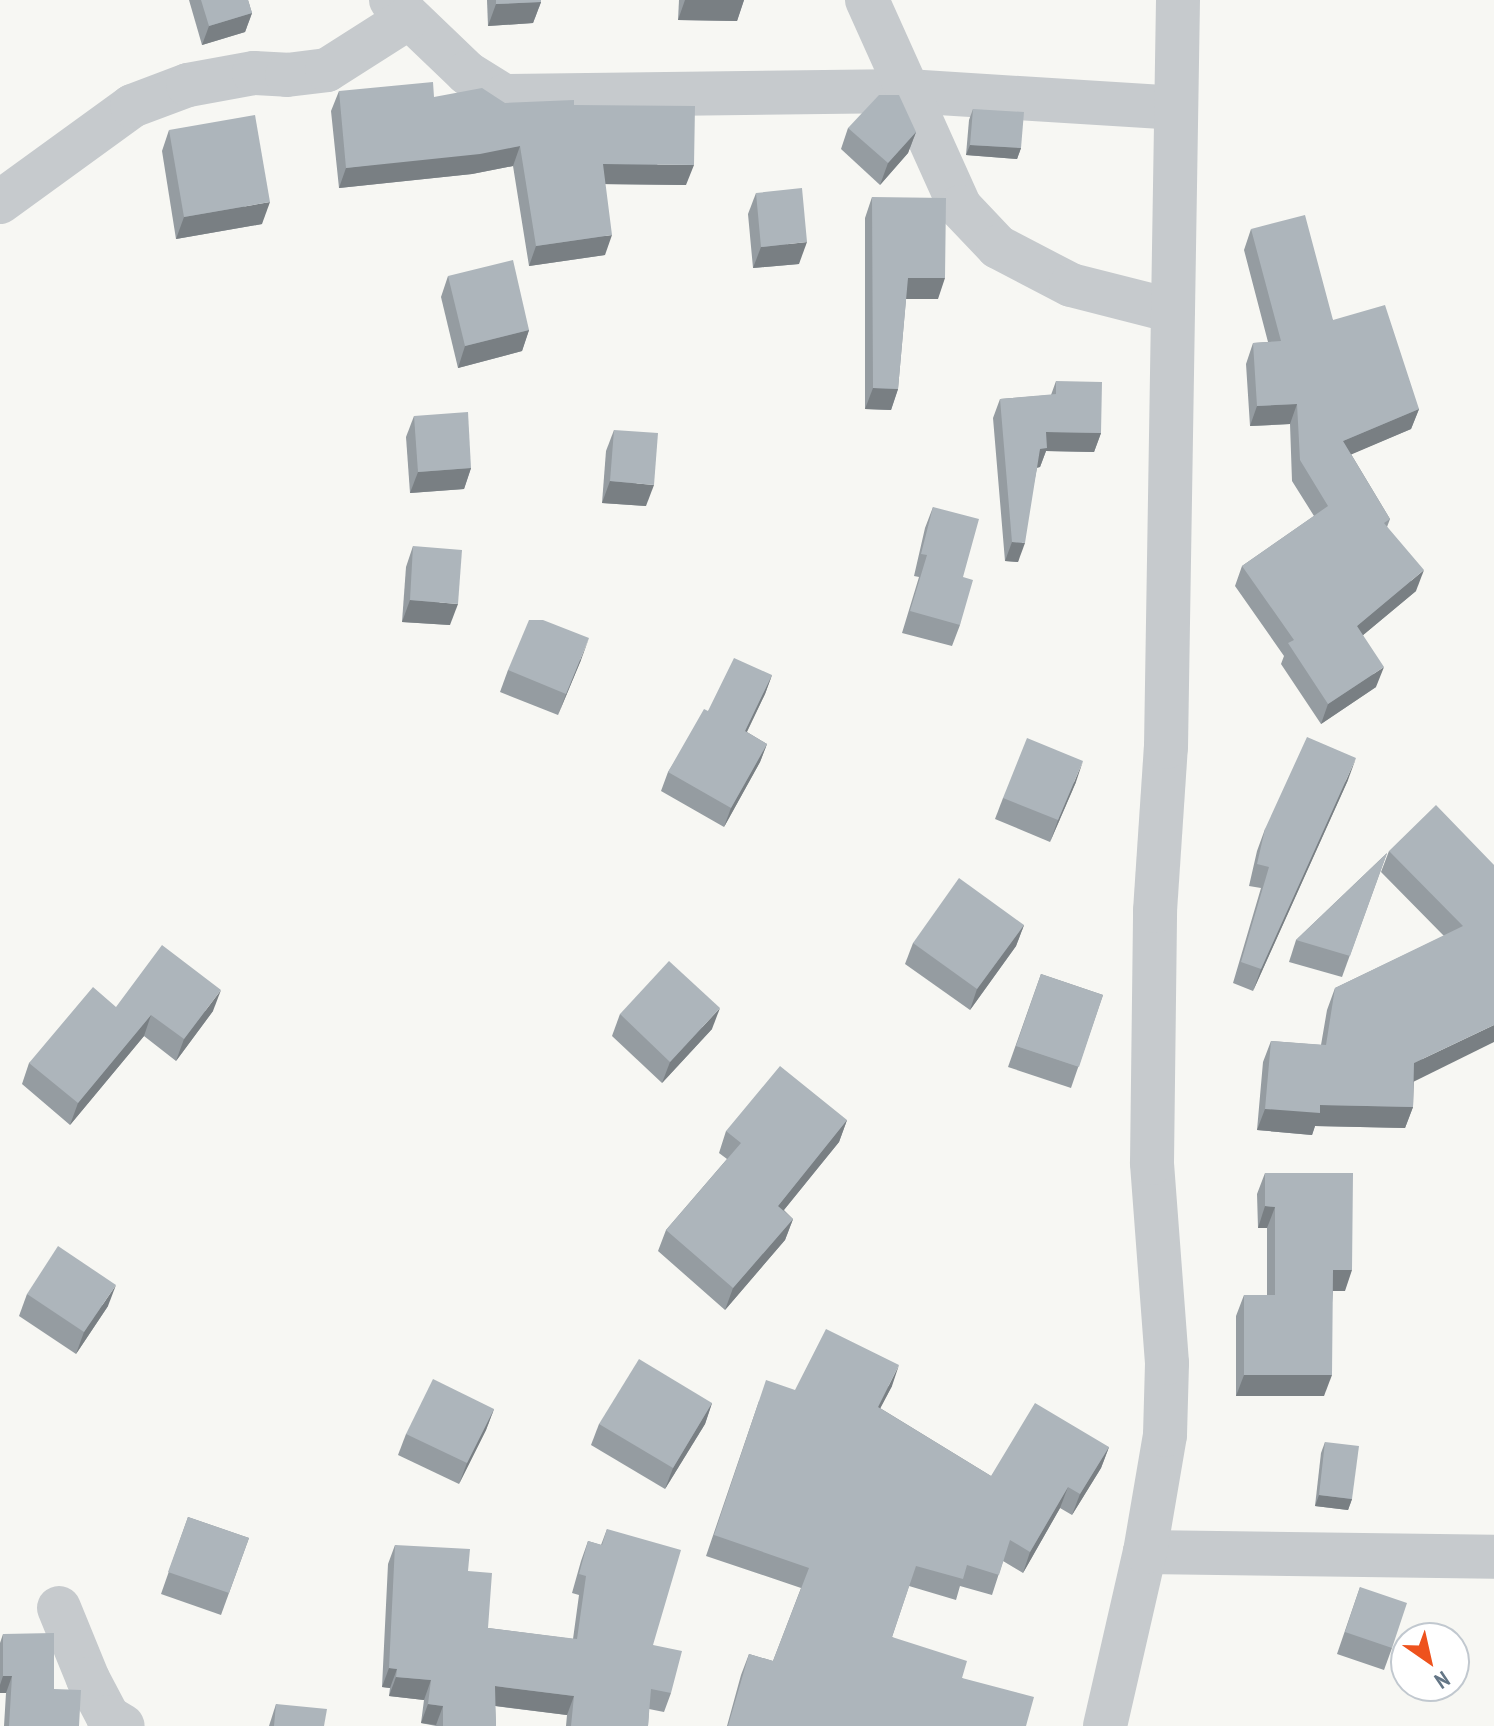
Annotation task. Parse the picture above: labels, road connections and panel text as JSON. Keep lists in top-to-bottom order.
{
  "north": "bottom right"
}
